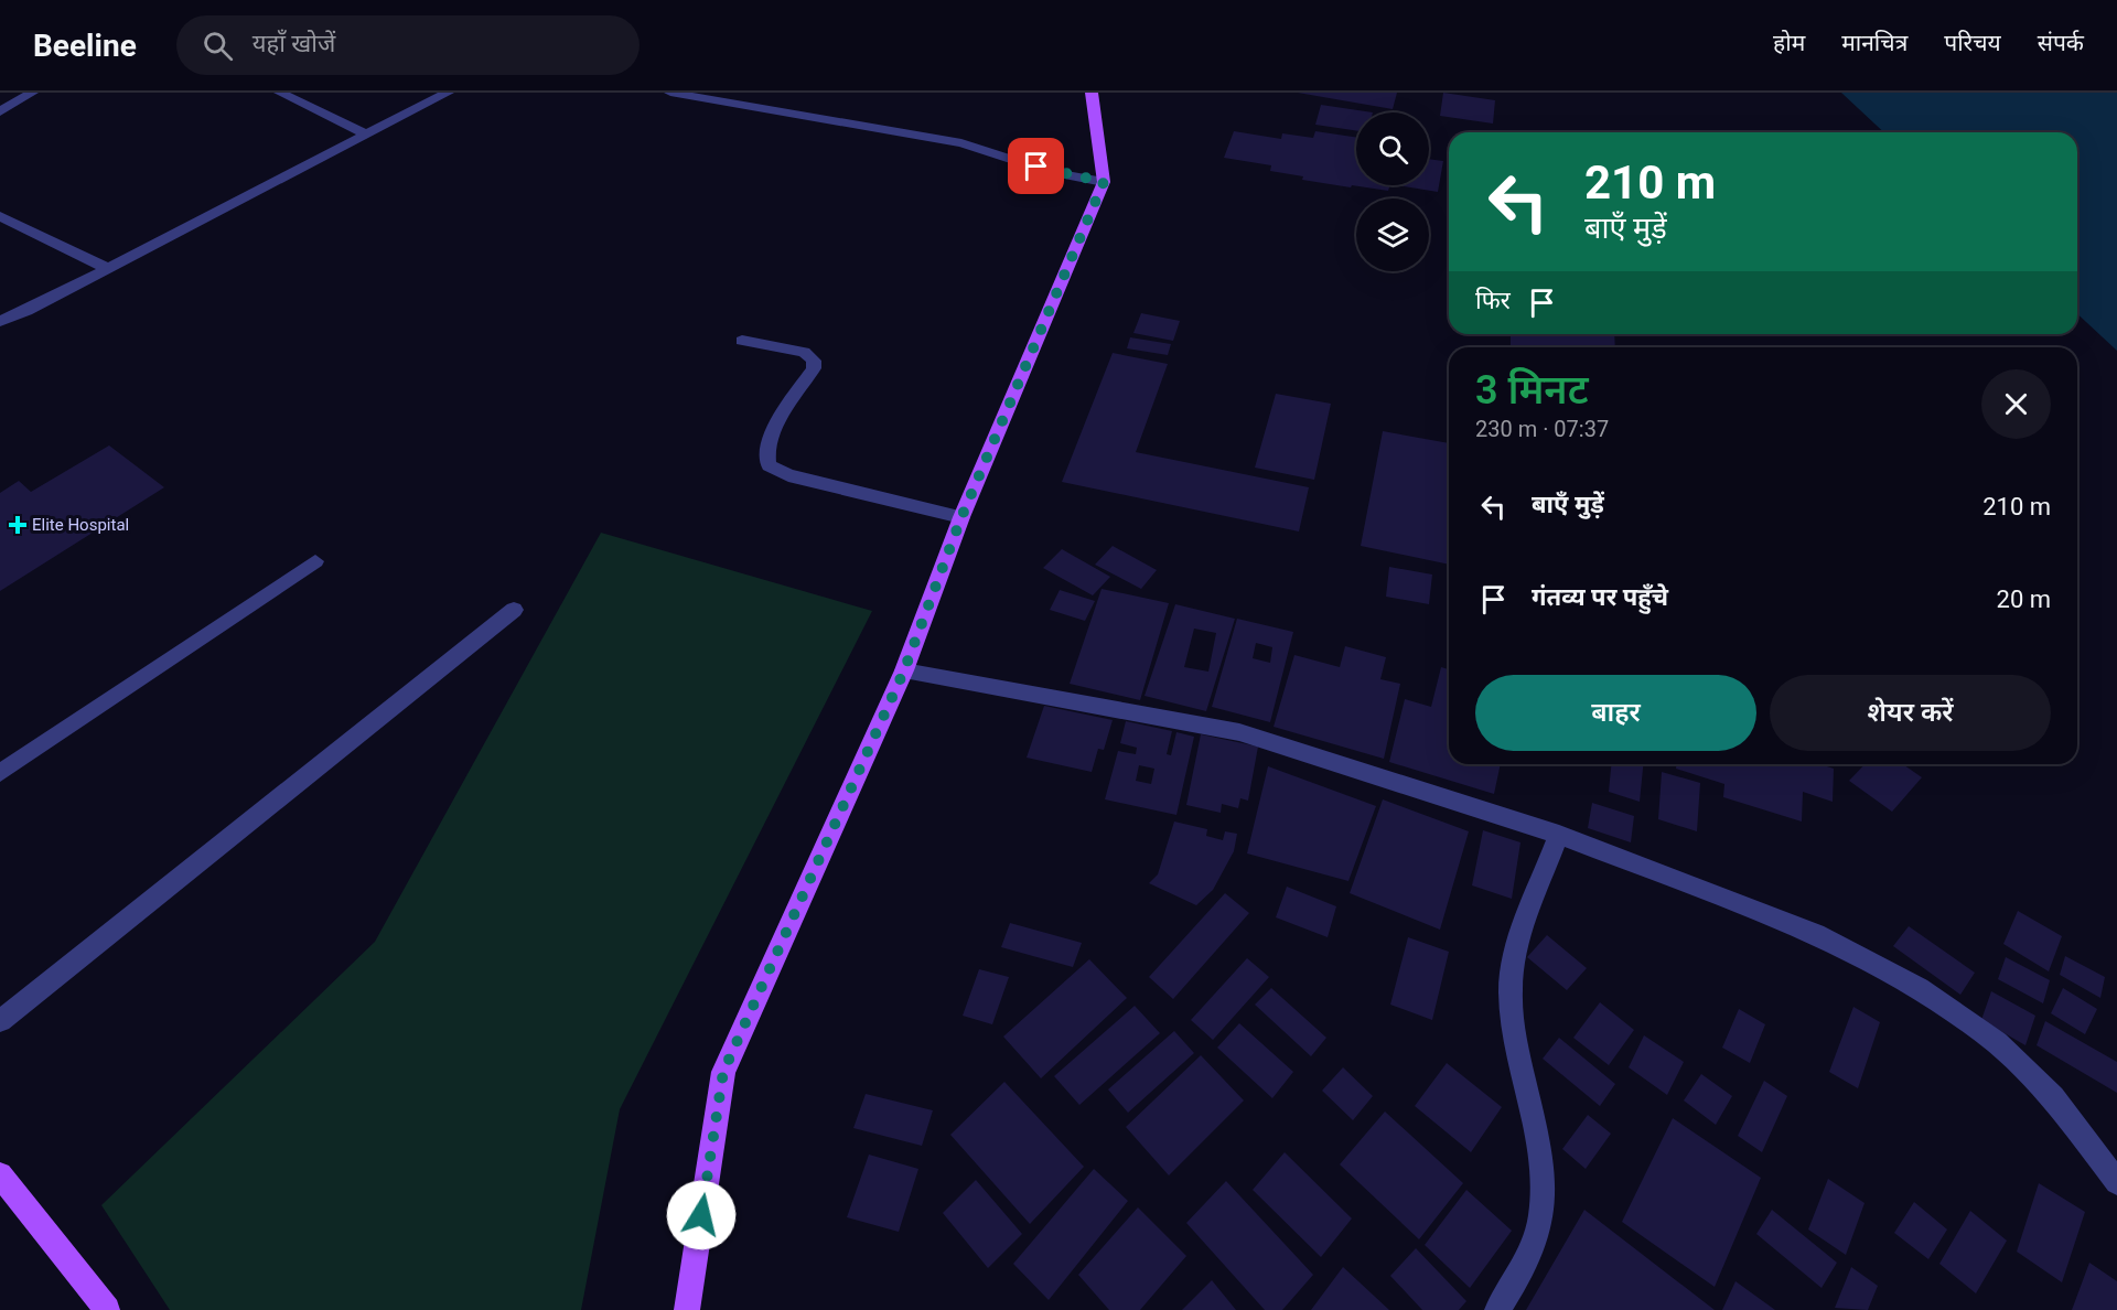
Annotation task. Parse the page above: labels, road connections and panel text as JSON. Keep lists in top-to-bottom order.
{
  "places": {
    "health": ["Elite Hospital"]
  },
  "page": {
    "header": "Beeline",
    "search": "यहाँ खोजें",
    "nav": [
      "होम",
      "मानचित्र",
      "परिचय",
      "संपर्क"
    ],
    "turn": ["210 m", "बाएँ मुड़ें"],
    "then": "फिर",
    "heading": ["3 मिनट", "230 m · 07:37"],
    "list": [
      {
        "name": "बाएँ मुड़ें",
        "value": "210 m"
      },
      {
        "name": "गंतव्य पर पहुँचे",
        "value": "20 m"
      }
    ],
    "buttons": ["बाहर", "शेयर करें"]
  }
}
